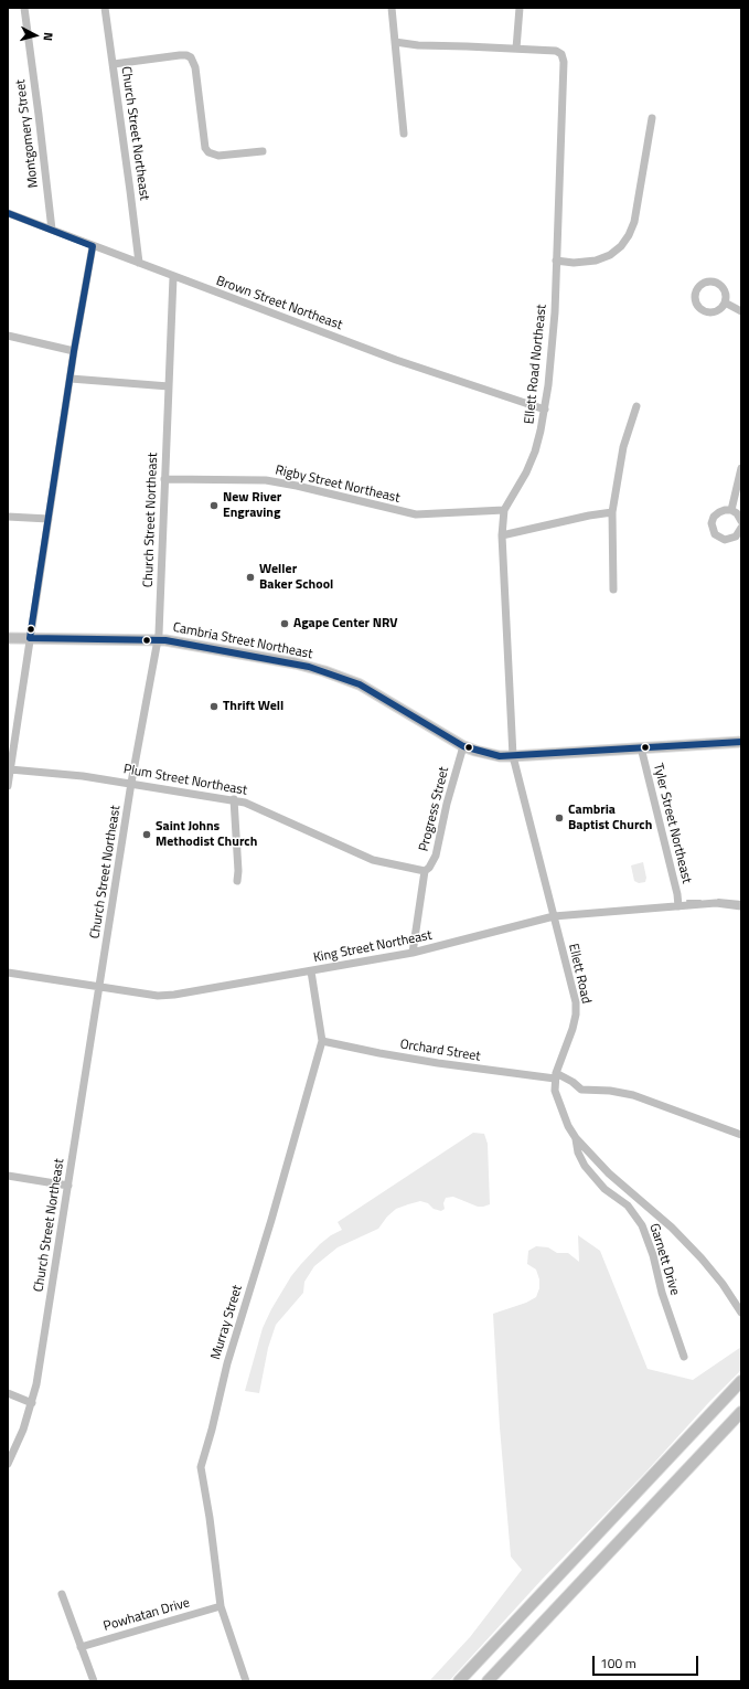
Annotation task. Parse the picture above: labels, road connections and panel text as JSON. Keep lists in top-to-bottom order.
{
  "streets": {
    "main road": ["Cambria Street Northeast"],
    "street": [
      "Montgomery Street",
      "Church Street Northeast",
      "Brown Street Northeast",
      "Ellett Road Northeast",
      "Rigby Street Northeast",
      "Plum Street Northeast",
      "Progress Street",
      "Tyler Street Northeast",
      "King Street Northeast",
      "Ellett Road",
      "Orchard Street",
      "Garnett Drive",
      "Murray Street",
      "Powhatan Drive"
    ]
  },
  "crossings": [
    ["Montgomery Street", "Brown Street Northeast"],
    ["Church Street Northeast", "Brown Street Northeast"],
    ["Church Street Northeast", "Rigby Street Northeast"],
    ["Church Street Northeast", "Cambria Street Northeast"],
    ["Church Street Northeast", "Plum Street Northeast"],
    ["Church Street Northeast", "King Street Northeast"],
    ["Brown Street Northeast", "Ellett Road Northeast"],
    ["Ellett Road Northeast", "Rigby Street Northeast"],
    ["Ellett Road Northeast", "Cambria Street Northeast"],
    ["Ellett Road Northeast", "Ellett Road"],
    ["Cambria Street Northeast", "Progress Street"],
    ["Cambria Street Northeast", "Tyler Street Northeast"],
    ["Cambria Street Northeast", "Ellett Road"],
    ["Plum Street Northeast", "Progress Street"],
    ["Progress Street", "King Street Northeast"],
    ["Tyler Street Northeast", "King Street Northeast"],
    ["King Street Northeast", "Ellett Road"],
    ["King Street Northeast", "Murray Street"],
    ["Ellett Road", "Orchard Street"],
    ["Ellett Road", "Garnett Drive"],
    ["Orchard Street", "Murray Street"],
    ["Murray Street", "Powhatan Drive"]
  ],
  "places": [
    "New River Engraving",
    "Weller Baker School",
    "Agape Center NRV",
    "Thrift Well",
    "Cambria Baptist Church",
    "Saint Johns Methodist Church"
  ],
  "scale_bar": "100 m",
  "north": "right"
}
